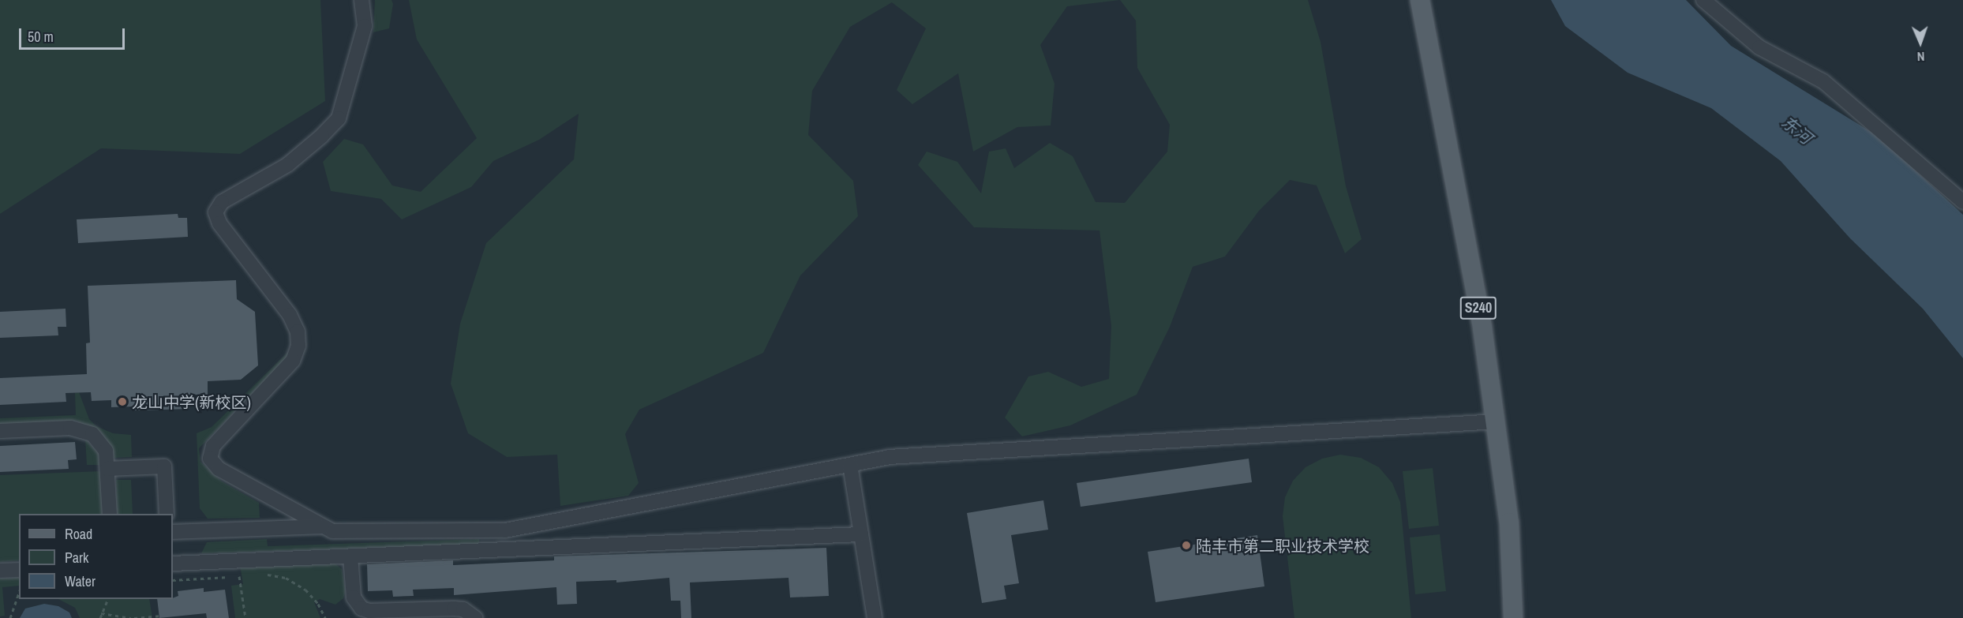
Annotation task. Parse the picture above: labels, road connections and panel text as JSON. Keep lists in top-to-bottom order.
{
  "streets": {
    "main road": ["S240"]
  },
  "water": ["东河"],
  "places": ["龙山中学(新校区)", "陆丰市第二职业技术学校"],
  "legend": ["Road", "Park", "Water"],
  "scale_bar": "50 m",
  "north": "bottom"
}
